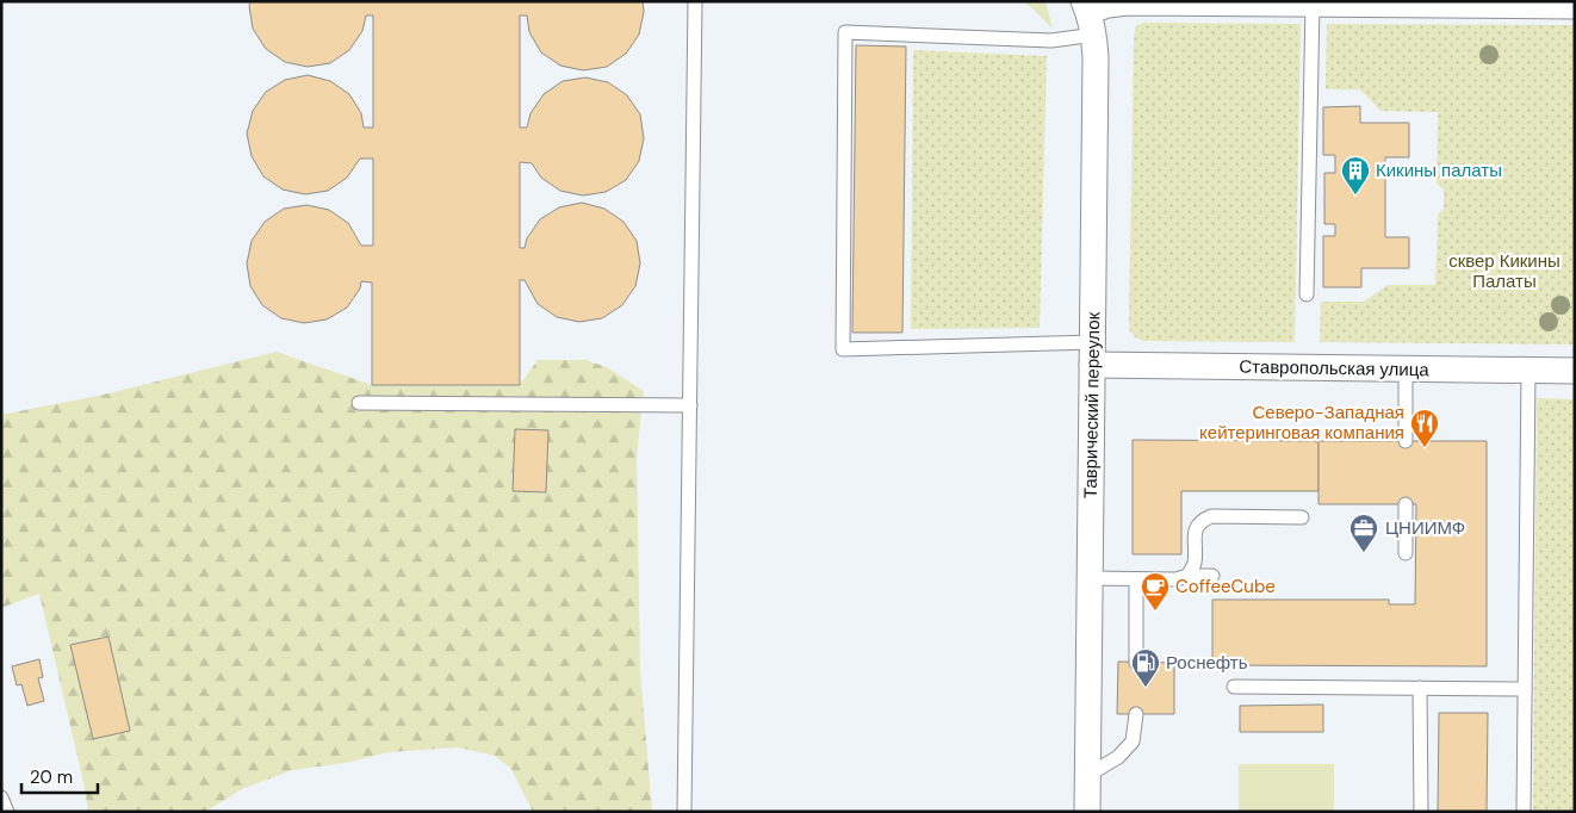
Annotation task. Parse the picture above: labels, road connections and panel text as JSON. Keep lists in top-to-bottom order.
{
  "streets": {
    "street": ["Ставропольская улица", "Таврический переулок"]
  },
  "crossings": [
    ["Ставропольская улица", "Таврический переулок"]
  ],
  "parks": ["сквер Кикины Палаты"],
  "places": {
    "building": ["Кикины палаты"],
    "restaurant": ["Северо-Западная кейтеринговая компания"],
    "office": ["ЦНИИМФ"],
    "cafe": ["CoffeeCube"],
    "fuel station": ["Роснефть"]
  },
  "scale_bar": "20 m"
}
